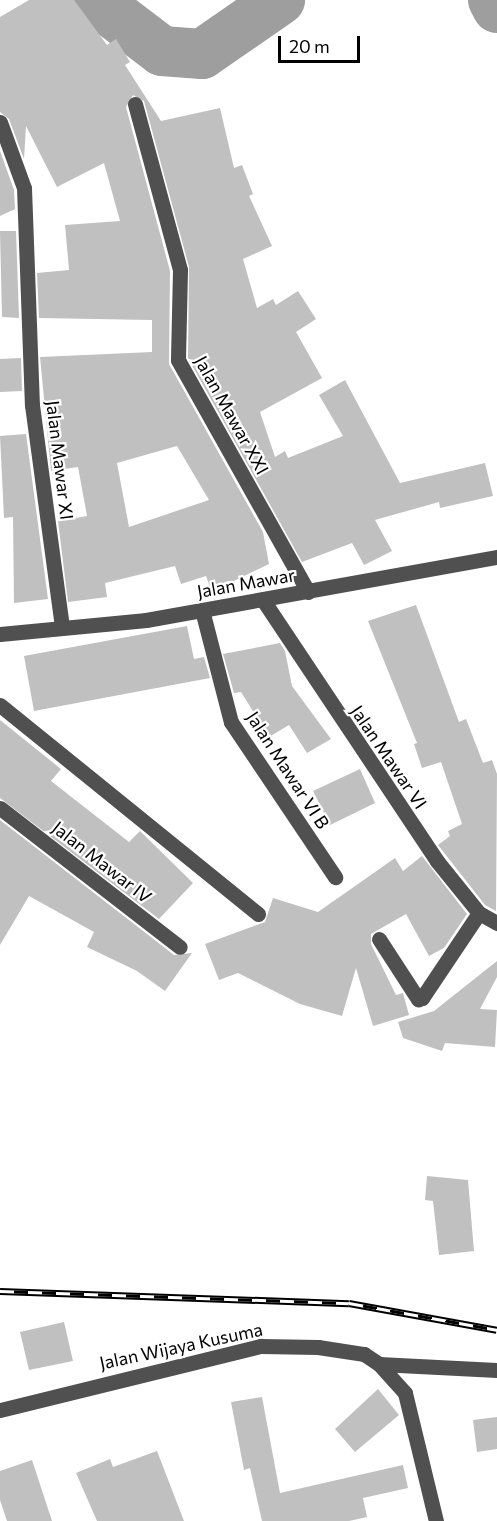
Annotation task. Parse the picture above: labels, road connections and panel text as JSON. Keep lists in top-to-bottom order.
{
  "streets": {
    "street": [
      "Jalan Mawar XXI",
      "Jalan Mawar XI",
      "Jalan Mawar",
      "Jalan Mawar VI",
      "Jalan Mawar VI B",
      "Jalan Mawar IV",
      "Jalan Wijaya Kusuma"
    ]
  },
  "crossings": [
    ["Jalan Mawar XXI", "Jalan Mawar"],
    ["Jalan Mawar XI", "Jalan Mawar"],
    ["Jalan Mawar", "Jalan Mawar VI"],
    ["Jalan Mawar", "Jalan Mawar VI B"]
  ],
  "scale_bar": "20 m"
}
